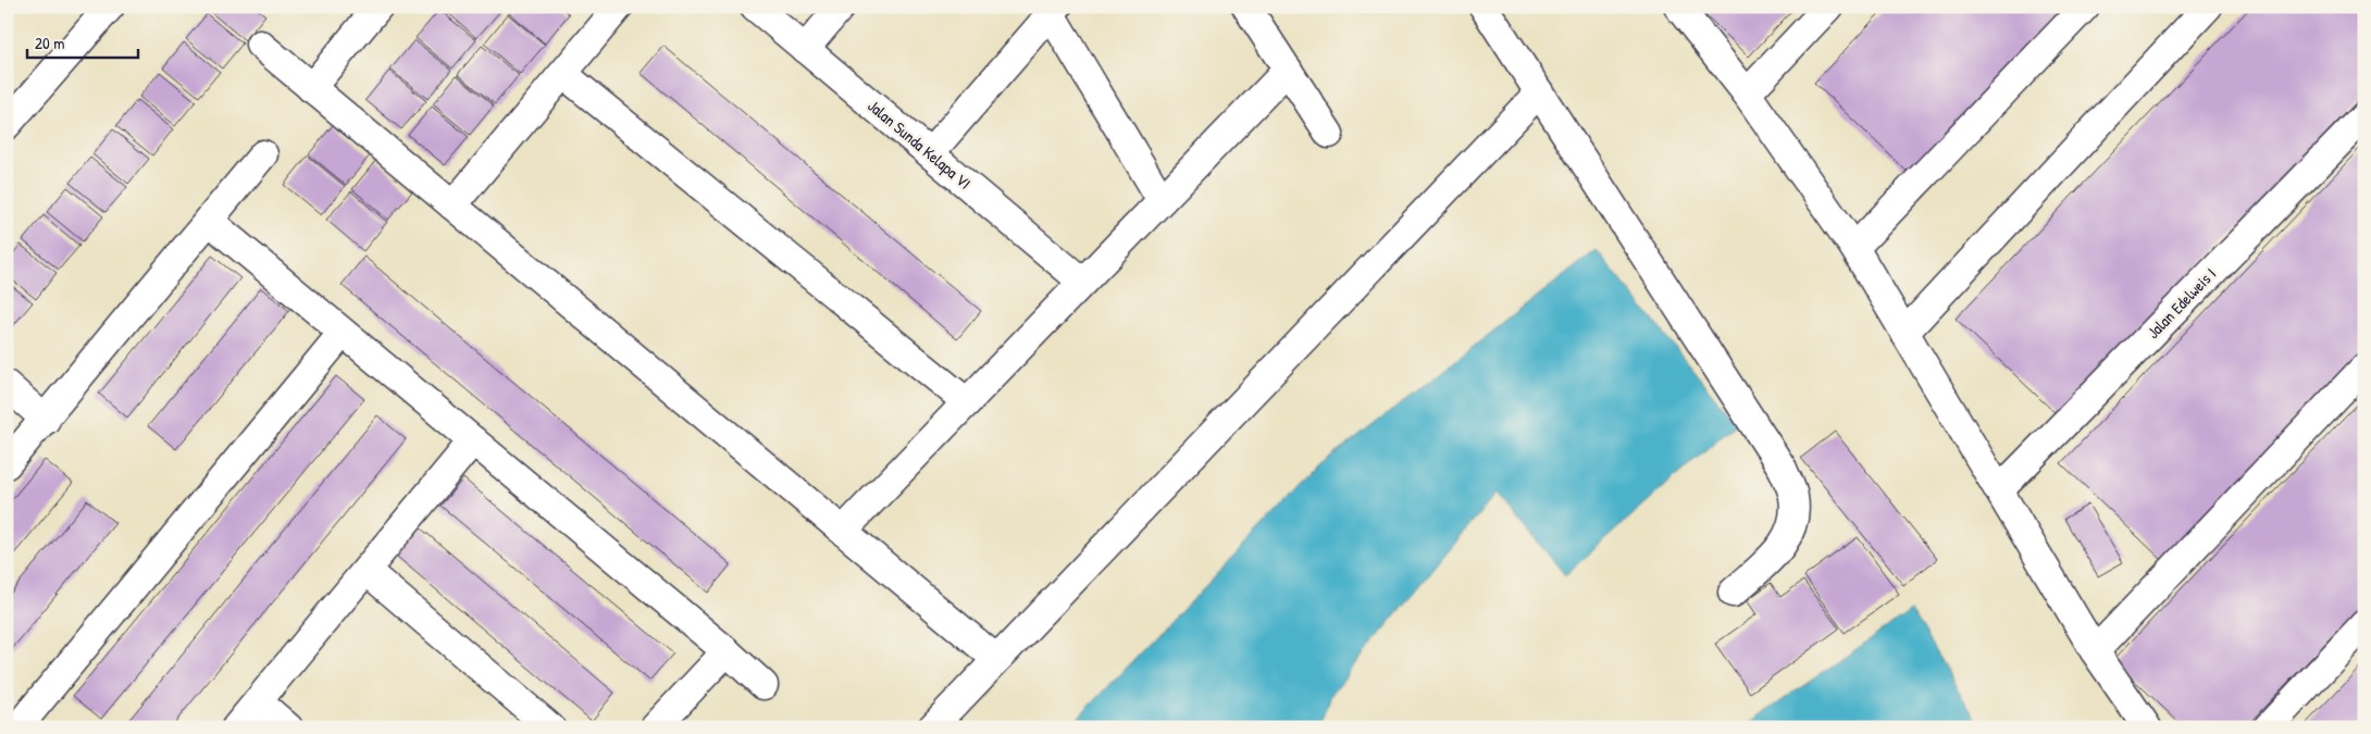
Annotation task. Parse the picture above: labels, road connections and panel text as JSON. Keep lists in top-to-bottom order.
{
  "streets": {
    "street": ["Jalan Sunda Kelapa VI", "Jalan Edelweis I"]
  },
  "scale_bar": "20 m"
}
